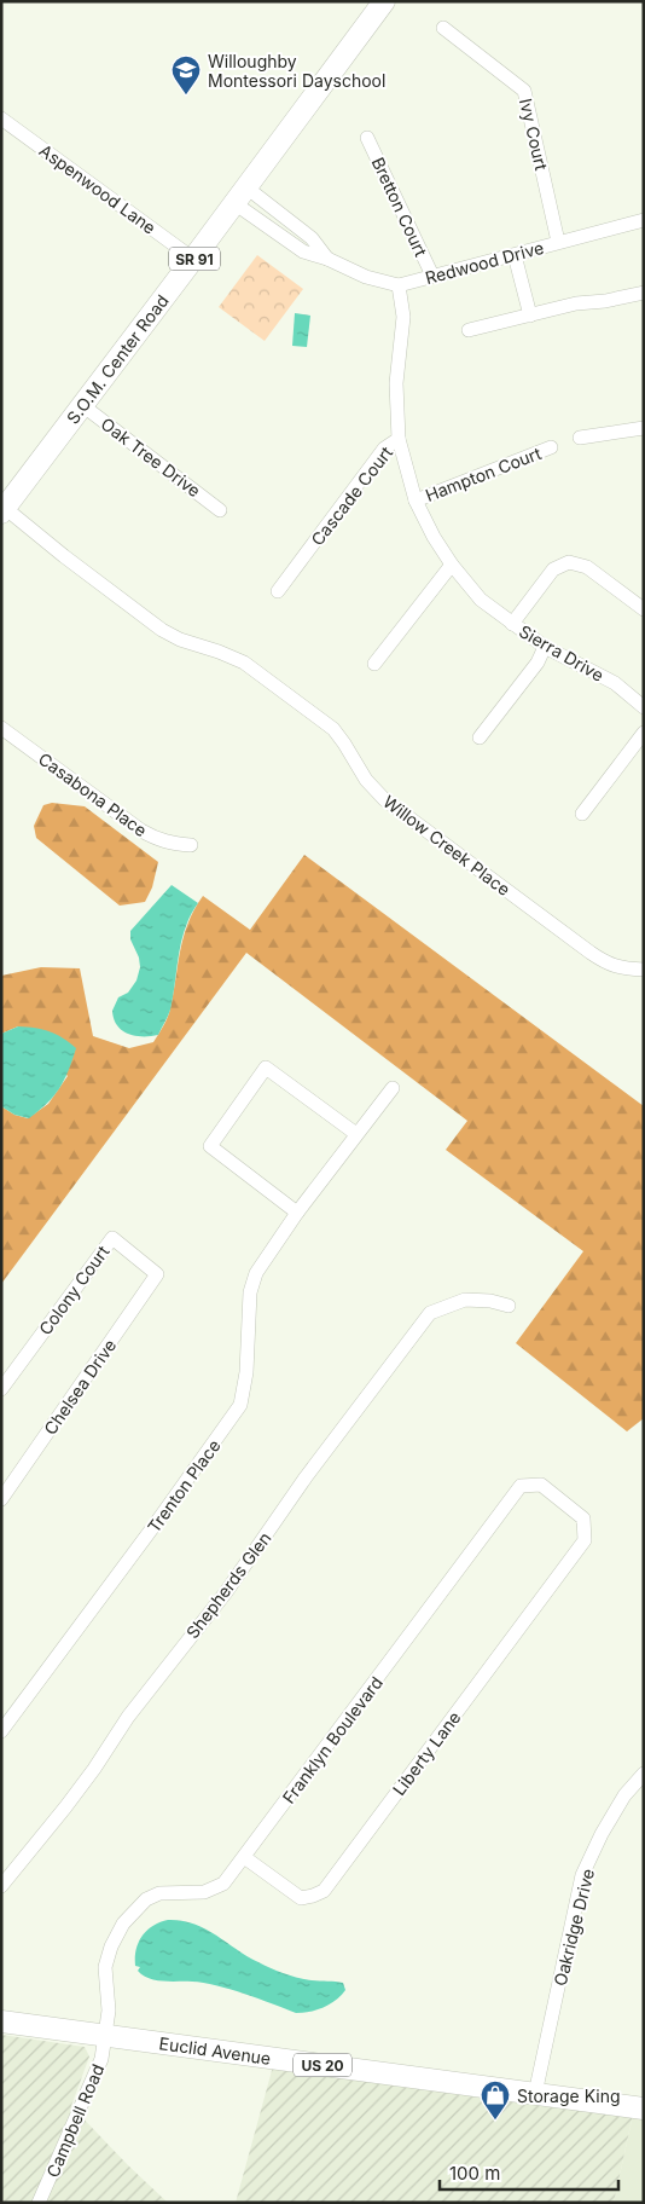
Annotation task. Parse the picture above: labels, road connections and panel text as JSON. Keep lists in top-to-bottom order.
{
  "streets": {
    "main road": [
      "SR 91",
      "S.O.M. Center Road",
      "Euclid Avenue",
      "US 20"
    ],
    "street": [
      "Ivy Court",
      "Aspenwood Lane",
      "Bretton Court",
      "Redwood Drive",
      "Oak Tree Drive",
      "Hampton Court",
      "Cascade Court",
      "Sierra Drive",
      "Casabona Place",
      "Willow Creek Place",
      "Colony Court",
      "Chelsea Drive",
      "Trenton Place",
      "Shepherds Glen",
      "Franklyn Boulevard",
      "Liberty Lane",
      "Oakridge Drive",
      "Campbell Road"
    ]
  },
  "crossings": [
    ["Ivy Court", "Redwood Drive"],
    ["Aspenwood Lane", "S.O.M. Center Road"],
    ["Bretton Court", "Redwood Drive"],
    ["Redwood Drive", "Cascade Court"],
    ["S.O.M. Center Road", "Oak Tree Drive"],
    ["S.O.M. Center Road", "Willow Creek Place"],
    ["Hampton Court", "Sierra Drive"],
    ["Cascade Court", "Sierra Drive"],
    ["Colony Court", "Chelsea Drive"],
    ["Franklyn Boulevard", "Liberty Lane"],
    ["Franklyn Boulevard", "Euclid Avenue"],
    ["Franklyn Boulevard", "Campbell Road"],
    ["Oakridge Drive", "Euclid Avenue"],
    ["Euclid Avenue", "Campbell Road"]
  ],
  "places": {
    "school or university": ["Willoughby Montessori Dayschool"],
    "shop": ["Storage King"]
  },
  "scale_bar": "100 m"
}
